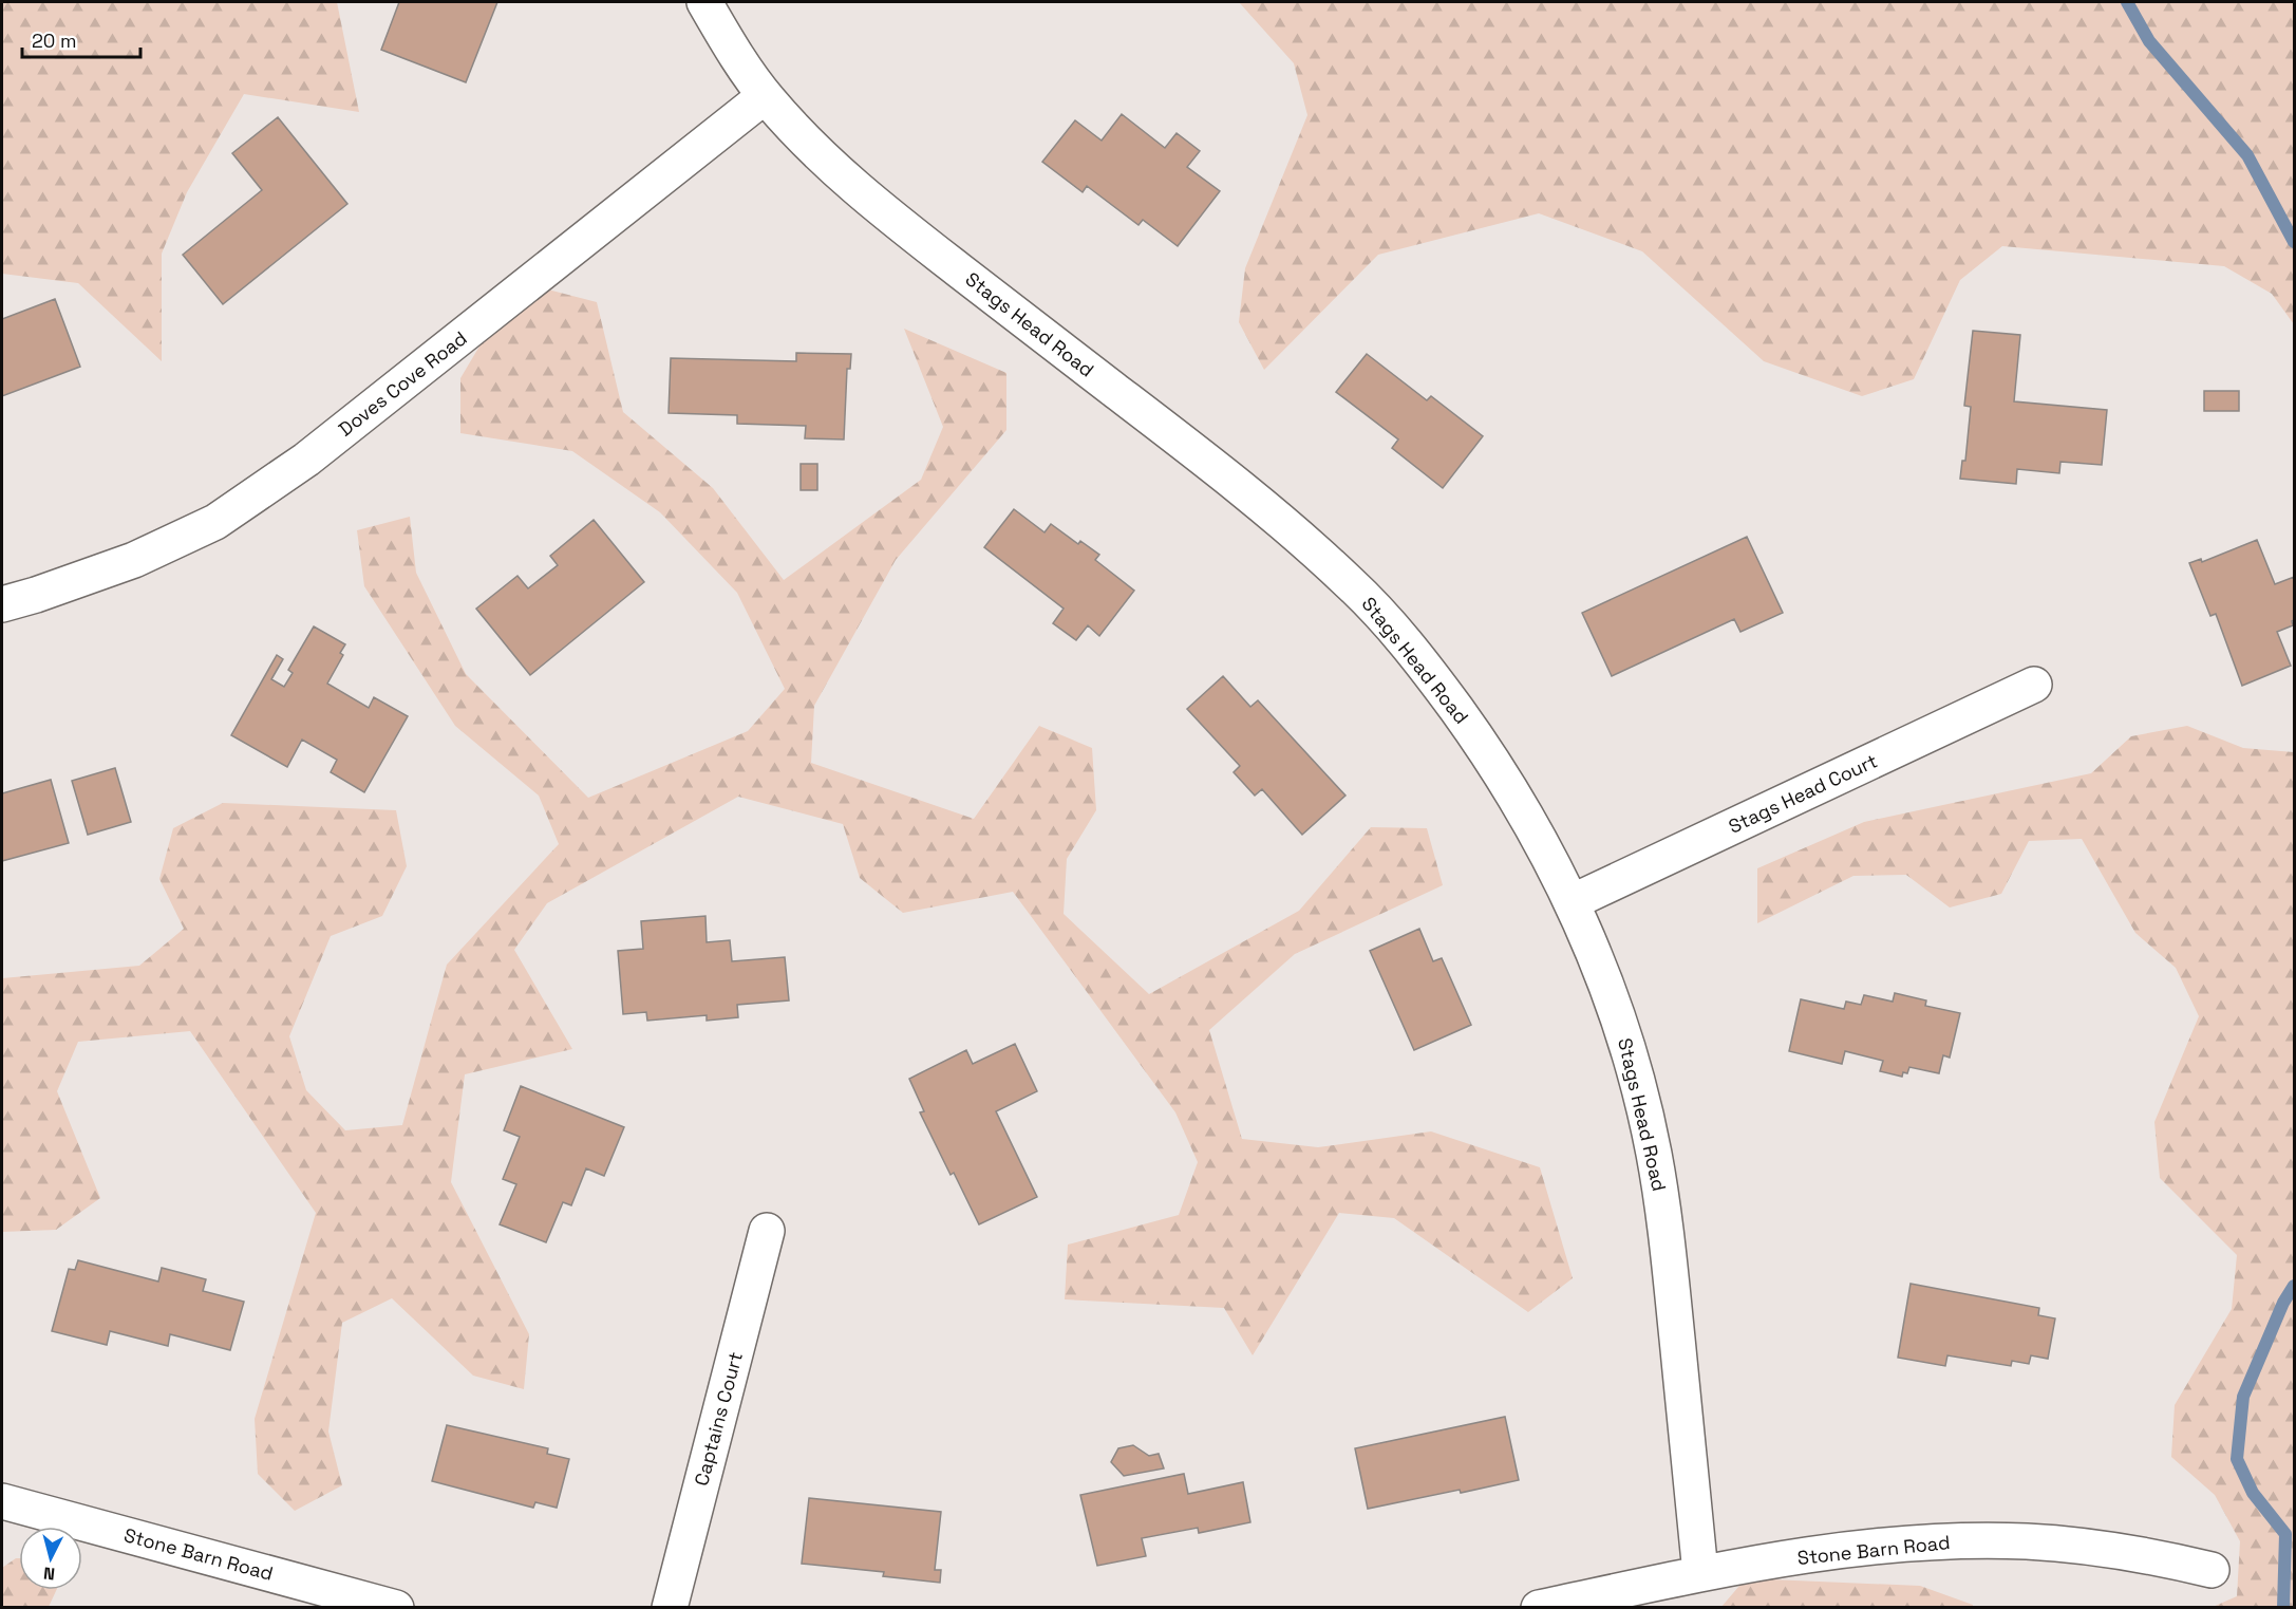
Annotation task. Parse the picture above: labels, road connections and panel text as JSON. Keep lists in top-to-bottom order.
{
  "streets": {
    "street": [
      "Stags Head Road",
      "Doves Cove Road",
      "Stags Head Court",
      "Captains Court",
      "Stone Barn Road"
    ]
  },
  "crossings": [
    ["Stags Head Road", "Doves Cove Road"],
    ["Stags Head Road", "Stags Head Court"],
    ["Stags Head Road", "Stone Barn Road"]
  ],
  "scale_bar": "20 m",
  "north": "bottom"
}
